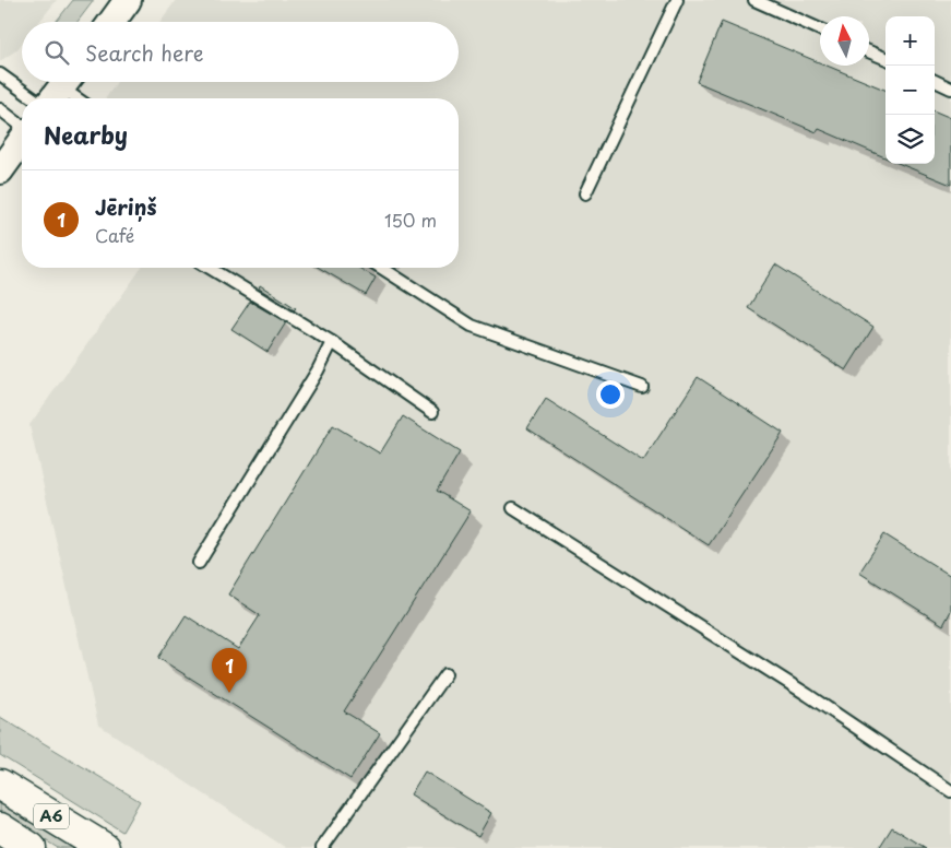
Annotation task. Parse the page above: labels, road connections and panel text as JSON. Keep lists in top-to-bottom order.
{
  "streets": {
    "highway": ["A6"]
  },
  "north": "top",
  "page": {
    "map_buttons": ["+", "−"],
    "search": "Search here",
    "heading": "Nearby",
    "list": [
      {
        "mark": "1",
        "name": "Jēriņš",
        "note": "Café",
        "value": "150 m"
      }
    ],
    "pins": "1"
  }
}
